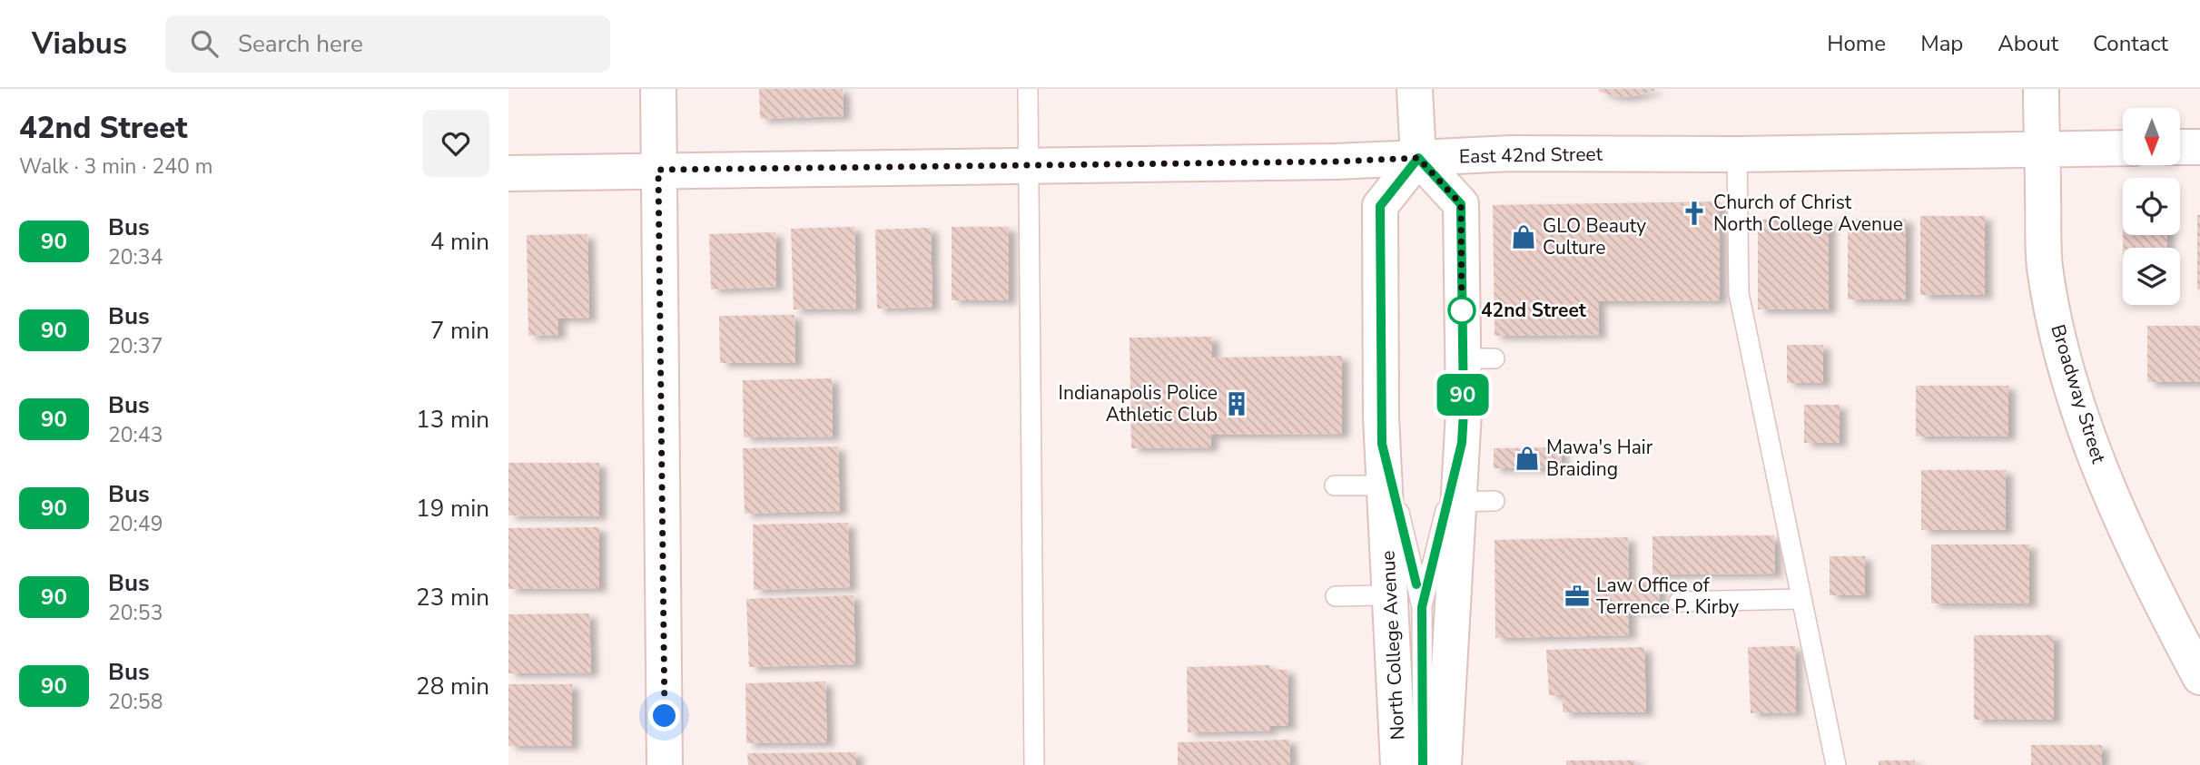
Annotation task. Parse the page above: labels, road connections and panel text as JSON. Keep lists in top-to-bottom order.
{
  "streets": {
    "street": ["East 42nd Street", "Broadway Street", "North College Avenue"]
  },
  "crossings": [
    ["East 42nd Street", "Broadway Street"],
    ["East 42nd Street", "North College Avenue"]
  ],
  "places": {
    "church": ["Church of Christ North College Avenue"],
    "shop": ["GLO Beauty Culture", "Mawa's Hair Braiding"],
    "other": ["42nd Street"],
    "building": ["Indianapolis Police Athletic Club"],
    "office": ["Law Office of Terrence P. Kirby"]
  },
  "lines": ["bus line 90"],
  "north": "bottom",
  "page": {
    "header": "Viabus",
    "search": "Search here",
    "nav": [
      "Home",
      "Map",
      "About",
      "Contact"
    ],
    "heading": ["42nd Street", "Walk · 3 min · 240 m"],
    "on_map": "90",
    "list": [
      {
        "mark": "90",
        "name": "Bus",
        "note": "20:34",
        "value": "4 min"
      },
      {
        "mark": "90",
        "name": "Bus",
        "note": "20:37",
        "value": "7 min"
      },
      {
        "mark": "90",
        "name": "Bus",
        "note": "20:43",
        "value": "13 min"
      },
      {
        "mark": "90",
        "name": "Bus",
        "note": "20:49",
        "value": "19 min"
      },
      {
        "mark": "90",
        "name": "Bus",
        "note": "20:53",
        "value": "23 min"
      },
      {
        "mark": "90",
        "name": "Bus",
        "note": "20:58",
        "value": "28 min"
      }
    ]
  }
}
